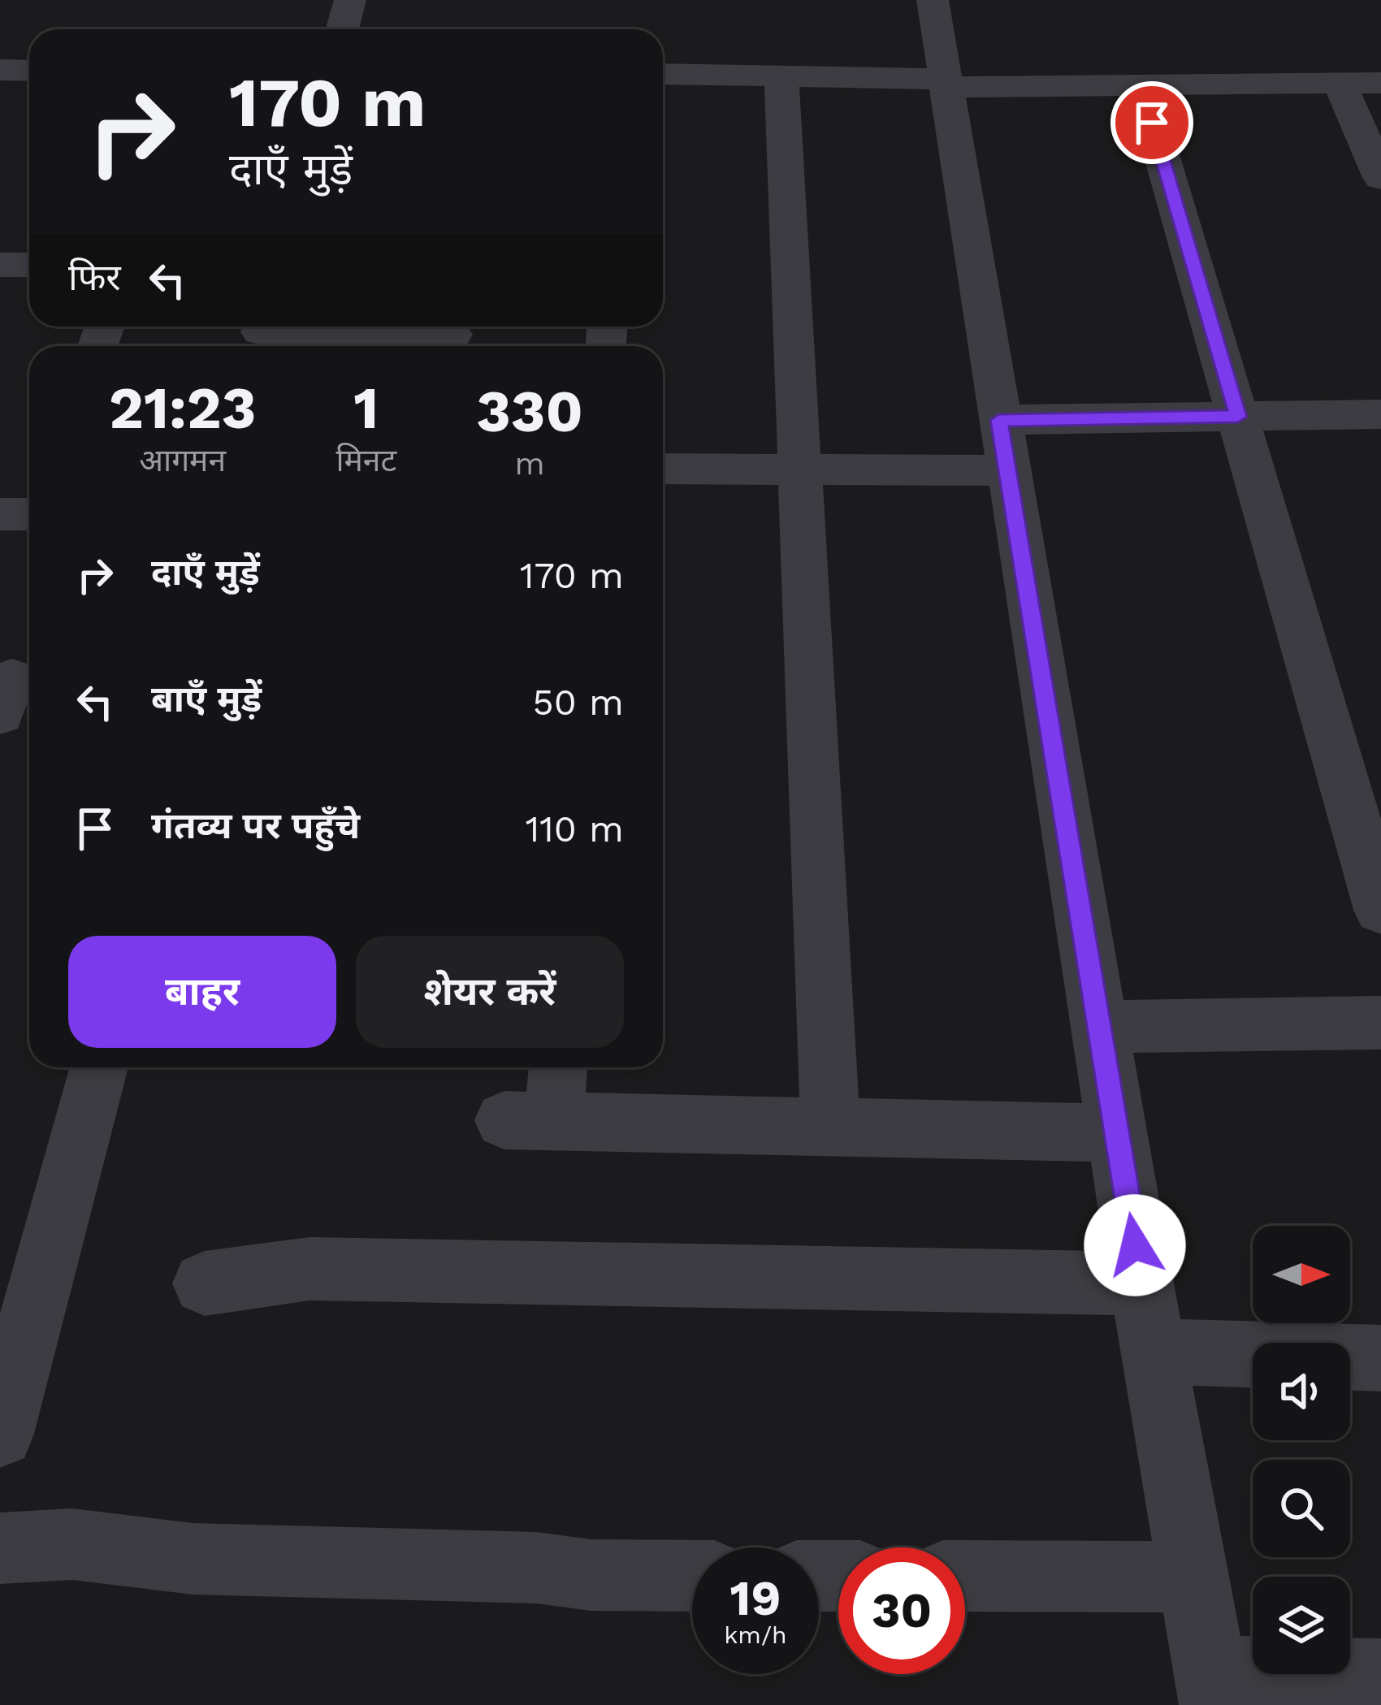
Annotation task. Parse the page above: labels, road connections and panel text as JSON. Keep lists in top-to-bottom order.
{
  "north": "right",
  "page": {
    "turn": ["170 m", "दाएँ मुड़ें"],
    "then": "फिर",
    "eta": [
      "21:23",
      "आगमन",
      "1",
      "मिनट",
      "330",
      "m"
    ],
    "list": [
      {
        "name": "दाएँ मुड़ें",
        "value": "170 m"
      },
      {
        "name": "बाएँ मुड़ें",
        "value": "50 m"
      },
      {
        "name": "गंतव्य पर पहुँचे",
        "value": "110 m"
      }
    ],
    "buttons": ["बाहर", "शेयर करें"],
    "speed": "19 km/h",
    "limit": "30"
  }
}
